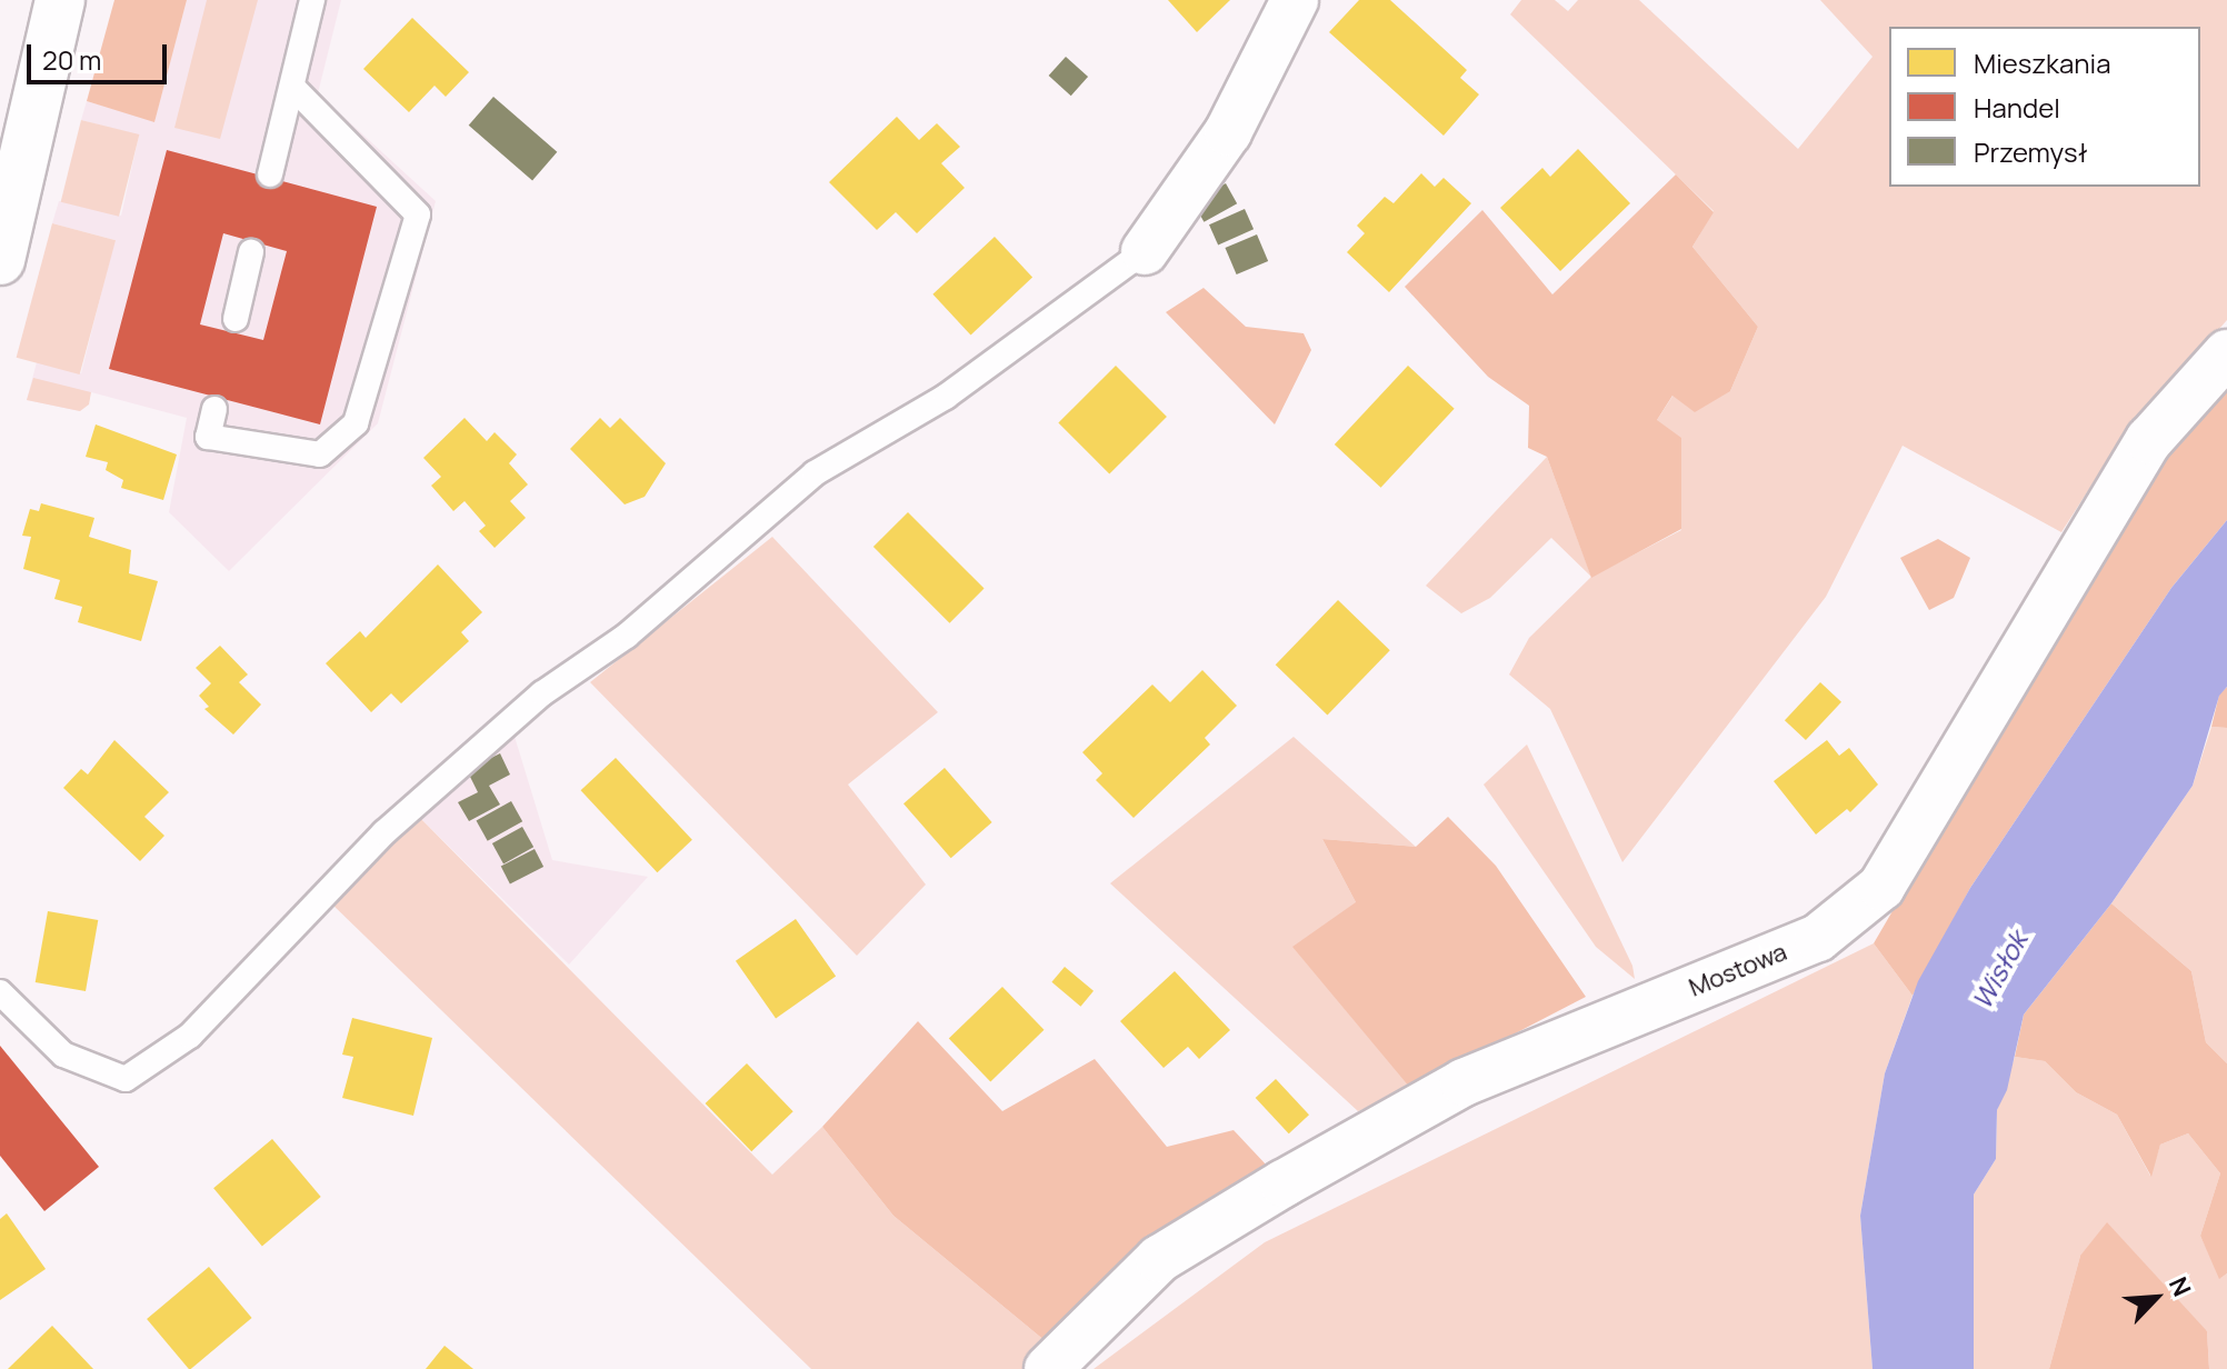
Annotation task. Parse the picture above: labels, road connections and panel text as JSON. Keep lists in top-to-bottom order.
{
  "streets": {
    "street": ["Mostowa"]
  },
  "water": ["Wisłok"],
  "legend": ["Mieszkania", "Handel", "Przemysł"],
  "scale_bar": "20 m",
  "north": "top right"
}
